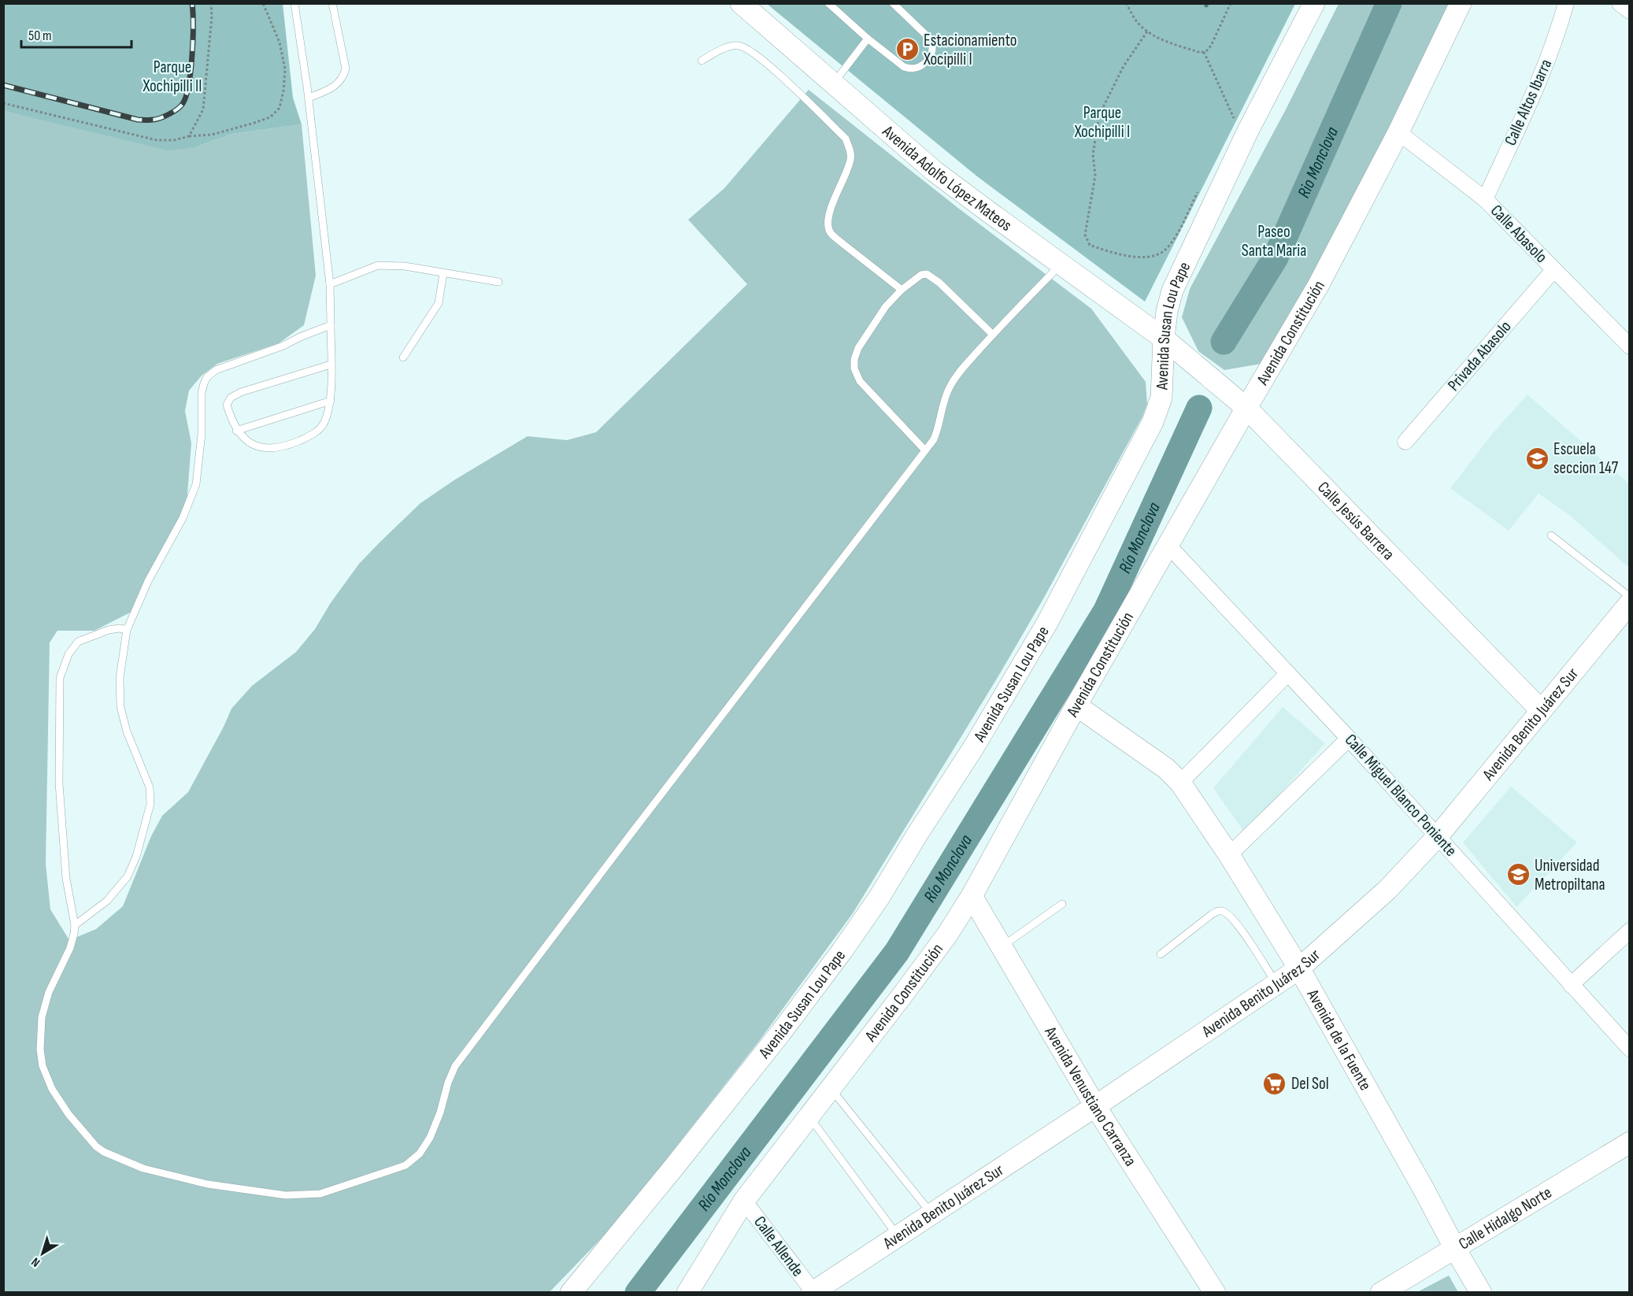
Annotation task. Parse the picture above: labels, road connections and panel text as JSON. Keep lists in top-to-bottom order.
{
  "streets": {
    "street": [
      "Calle Altos Ibarra",
      "Avenida Adolfo López Mateos",
      "Calle Abasolo",
      "Avenida Susan Lou Pape",
      "Avenida Constitución",
      "Privada Abasolo",
      "Calle Jesús Barrera",
      "Avenida Benito Juárez Sur",
      "Calle Miguel Blanco Poniente",
      "Avenida de la Fuente",
      "Avenida Venustiano Carranza",
      "Calle Hidalgo Norte",
      "Calle Allende"
    ]
  },
  "crossings": [
    ["Calle Altos Ibarra", "Calle Abasolo"],
    ["Avenida Adolfo López Mateos", "Avenida Susan Lou Pape"],
    ["Avenida Adolfo López Mateos", "Calle Jesús Barrera"],
    ["Calle Abasolo", "Avenida Constitución"],
    ["Calle Abasolo", "Privada Abasolo"],
    ["Avenida Susan Lou Pape", "Calle Jesús Barrera"],
    ["Avenida Constitución", "Calle Jesús Barrera"],
    ["Avenida Constitución", "Calle Miguel Blanco Poniente"],
    ["Avenida Constitución", "Avenida de la Fuente"],
    ["Avenida Constitución", "Avenida Venustiano Carranza"],
    ["Avenida Constitución", "Calle Allende"],
    ["Calle Jesús Barrera", "Avenida Benito Juárez Sur"],
    ["Avenida Benito Juárez Sur", "Calle Miguel Blanco Poniente"],
    ["Avenida Benito Juárez Sur", "Avenida de la Fuente"],
    ["Avenida Benito Juárez Sur", "Avenida Venustiano Carranza"],
    ["Avenida Benito Juárez Sur", "Calle Allende"],
    ["Avenida de la Fuente", "Calle Hidalgo Norte"]
  ],
  "water": ["Rio Monclova", "Río Monclova"],
  "parks": ["Parque Xochipilli II", "Parque Xochipilli I", "Paseo Santa Maria"],
  "places": {
    "parking": ["Estacionamiento Xocipilli I"],
    "school or university": ["Escuela seccion 147", "Universidad Metropiltana"],
    "supermarket": ["Del Sol"]
  },
  "scale_bar": "50 m",
  "north": "bottom left"
}
